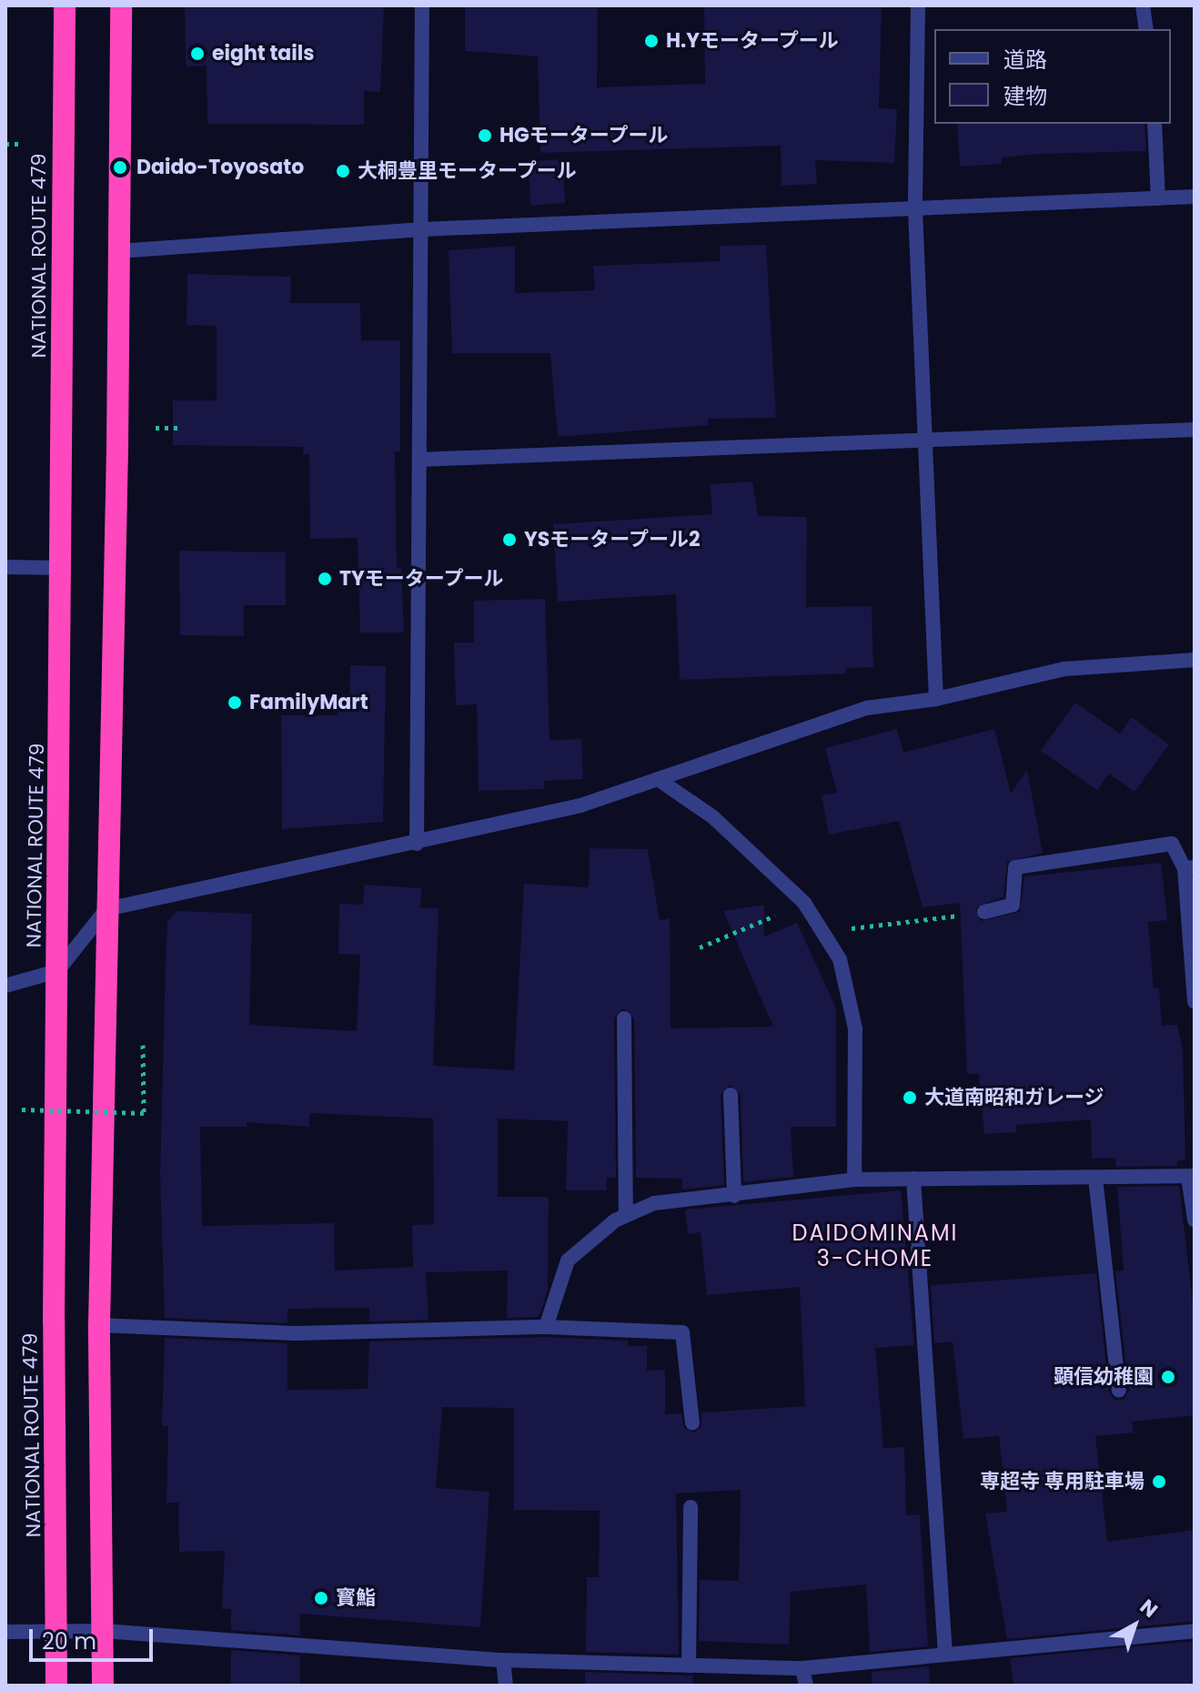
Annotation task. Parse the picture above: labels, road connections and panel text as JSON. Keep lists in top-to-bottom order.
{
  "streets": {
    "highway": ["NATIONAL ROUTE 479"]
  },
  "districts": ["DAIDOMINAMI 3-CHOME"],
  "places": [
    "H.Yモータープール",
    "eight tails",
    "HGモータープール",
    "Daido-Toyosato",
    "大桐豊里モータープール",
    "YSモータープール2",
    "TYモータープール",
    "FamilyMart",
    "大道南昭和ガレージ",
    "顕信幼稚園",
    "専超寺 専用駐車場",
    "寳鮨"
  ],
  "legend": ["道路", "建物"],
  "scale_bar": "20 m",
  "north": "top right"
}
